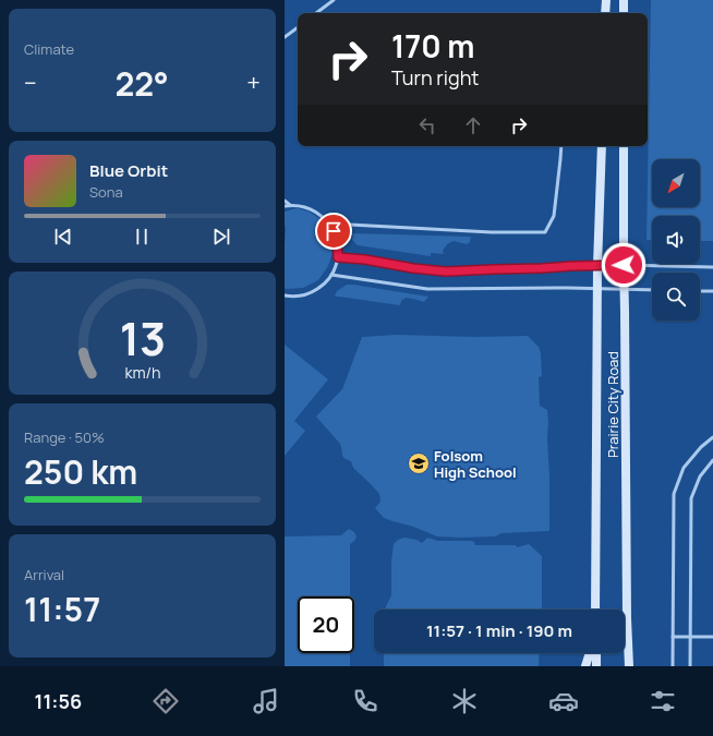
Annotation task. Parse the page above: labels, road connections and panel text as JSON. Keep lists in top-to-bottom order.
{
  "streets": {
    "main road": ["Prairie City Road"]
  },
  "places": {
    "school or university": ["Folsom High School"]
  },
  "north": "bottom left",
  "page": {
    "tile": [
      "Climate",
      ["Range · 50%", "250 km"],
      ["Arrival", "11:57"]
    ],
    "turn": ["170 m", "Turn right"],
    "heat": ["−", "22°", "+"],
    "song": ["Blue Orbit", "Sona"],
    "limit": "20",
    "trip": "11:57 · 1 min · 190 m",
    "tabs": "11:56",
    "gauge": ["13", "km/h"]
  }
}
